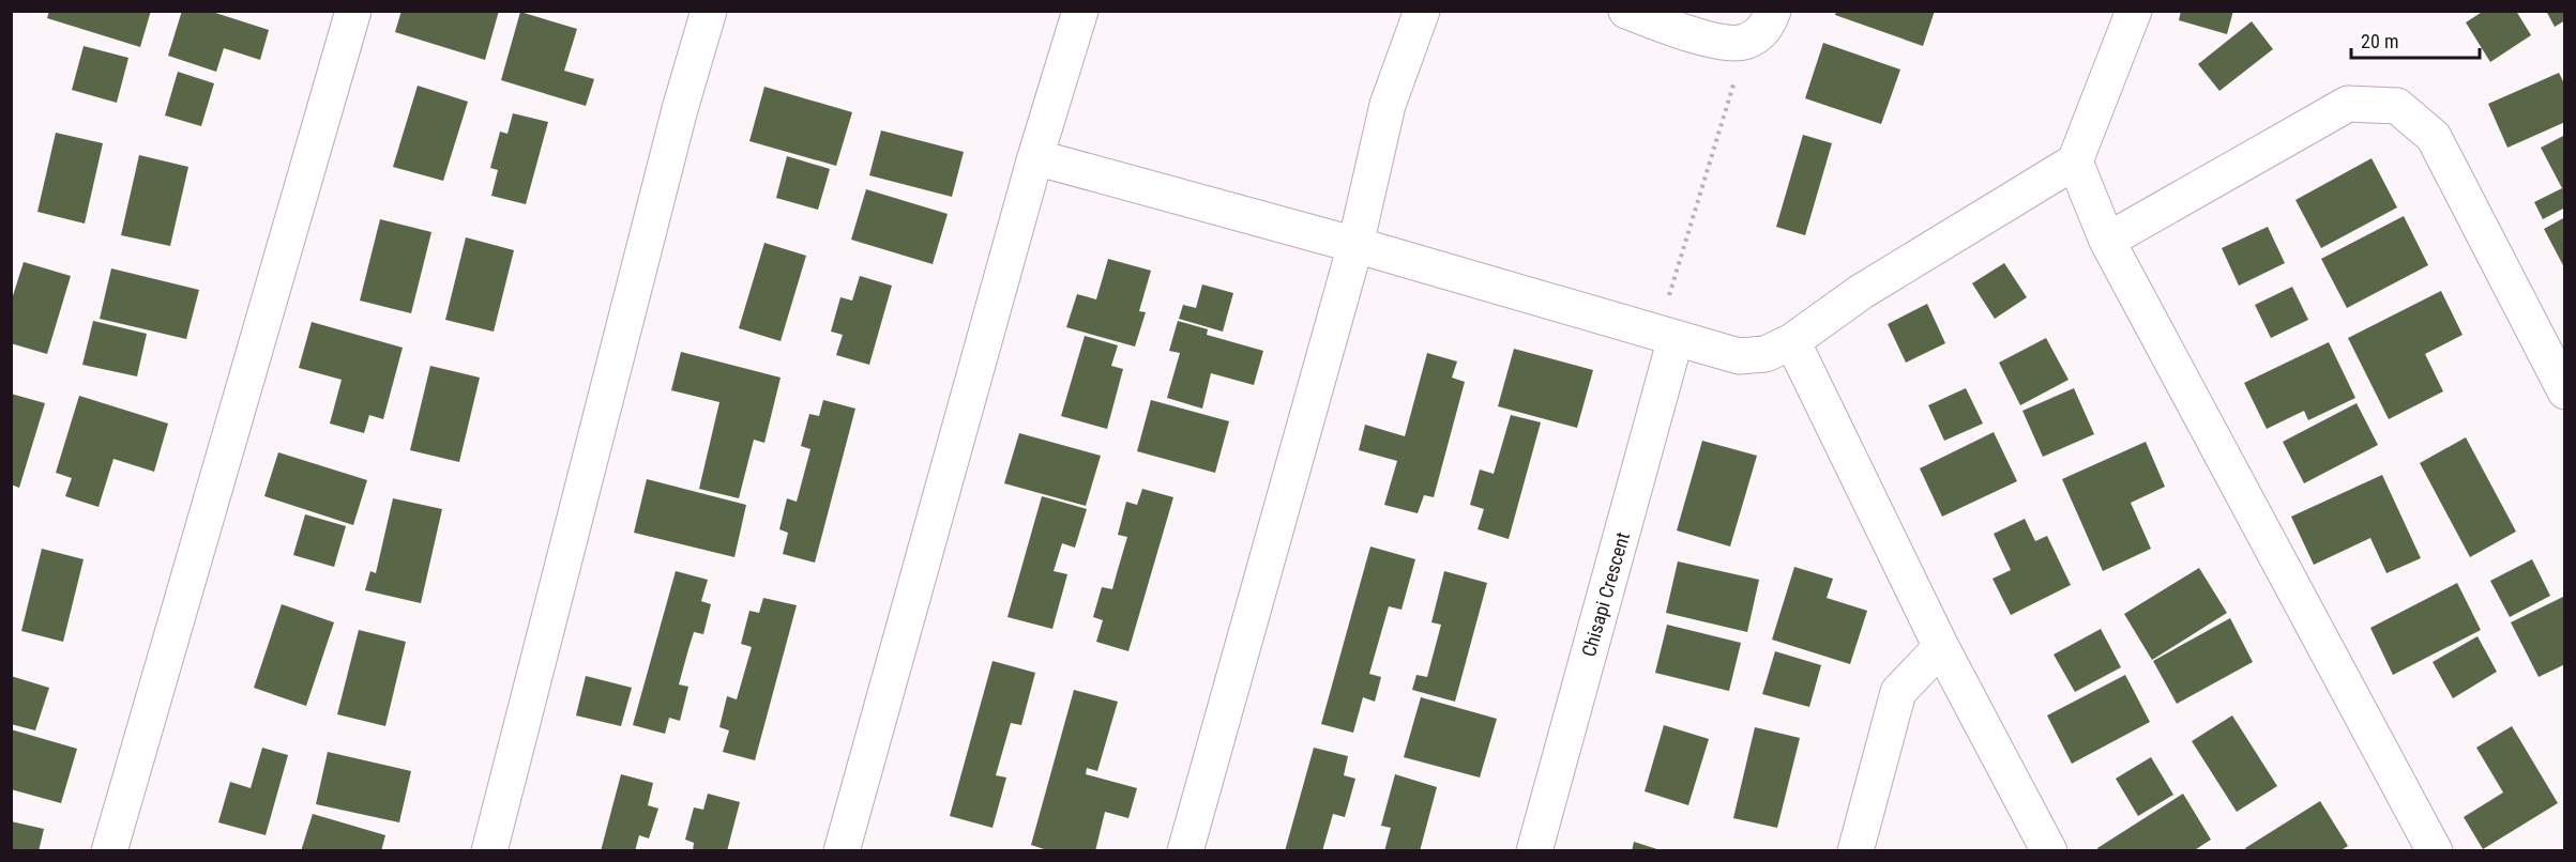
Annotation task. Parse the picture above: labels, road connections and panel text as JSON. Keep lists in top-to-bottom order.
{
  "streets": {
    "street": ["Chisapi Crescent"]
  },
  "scale_bar": "20 m"
}
